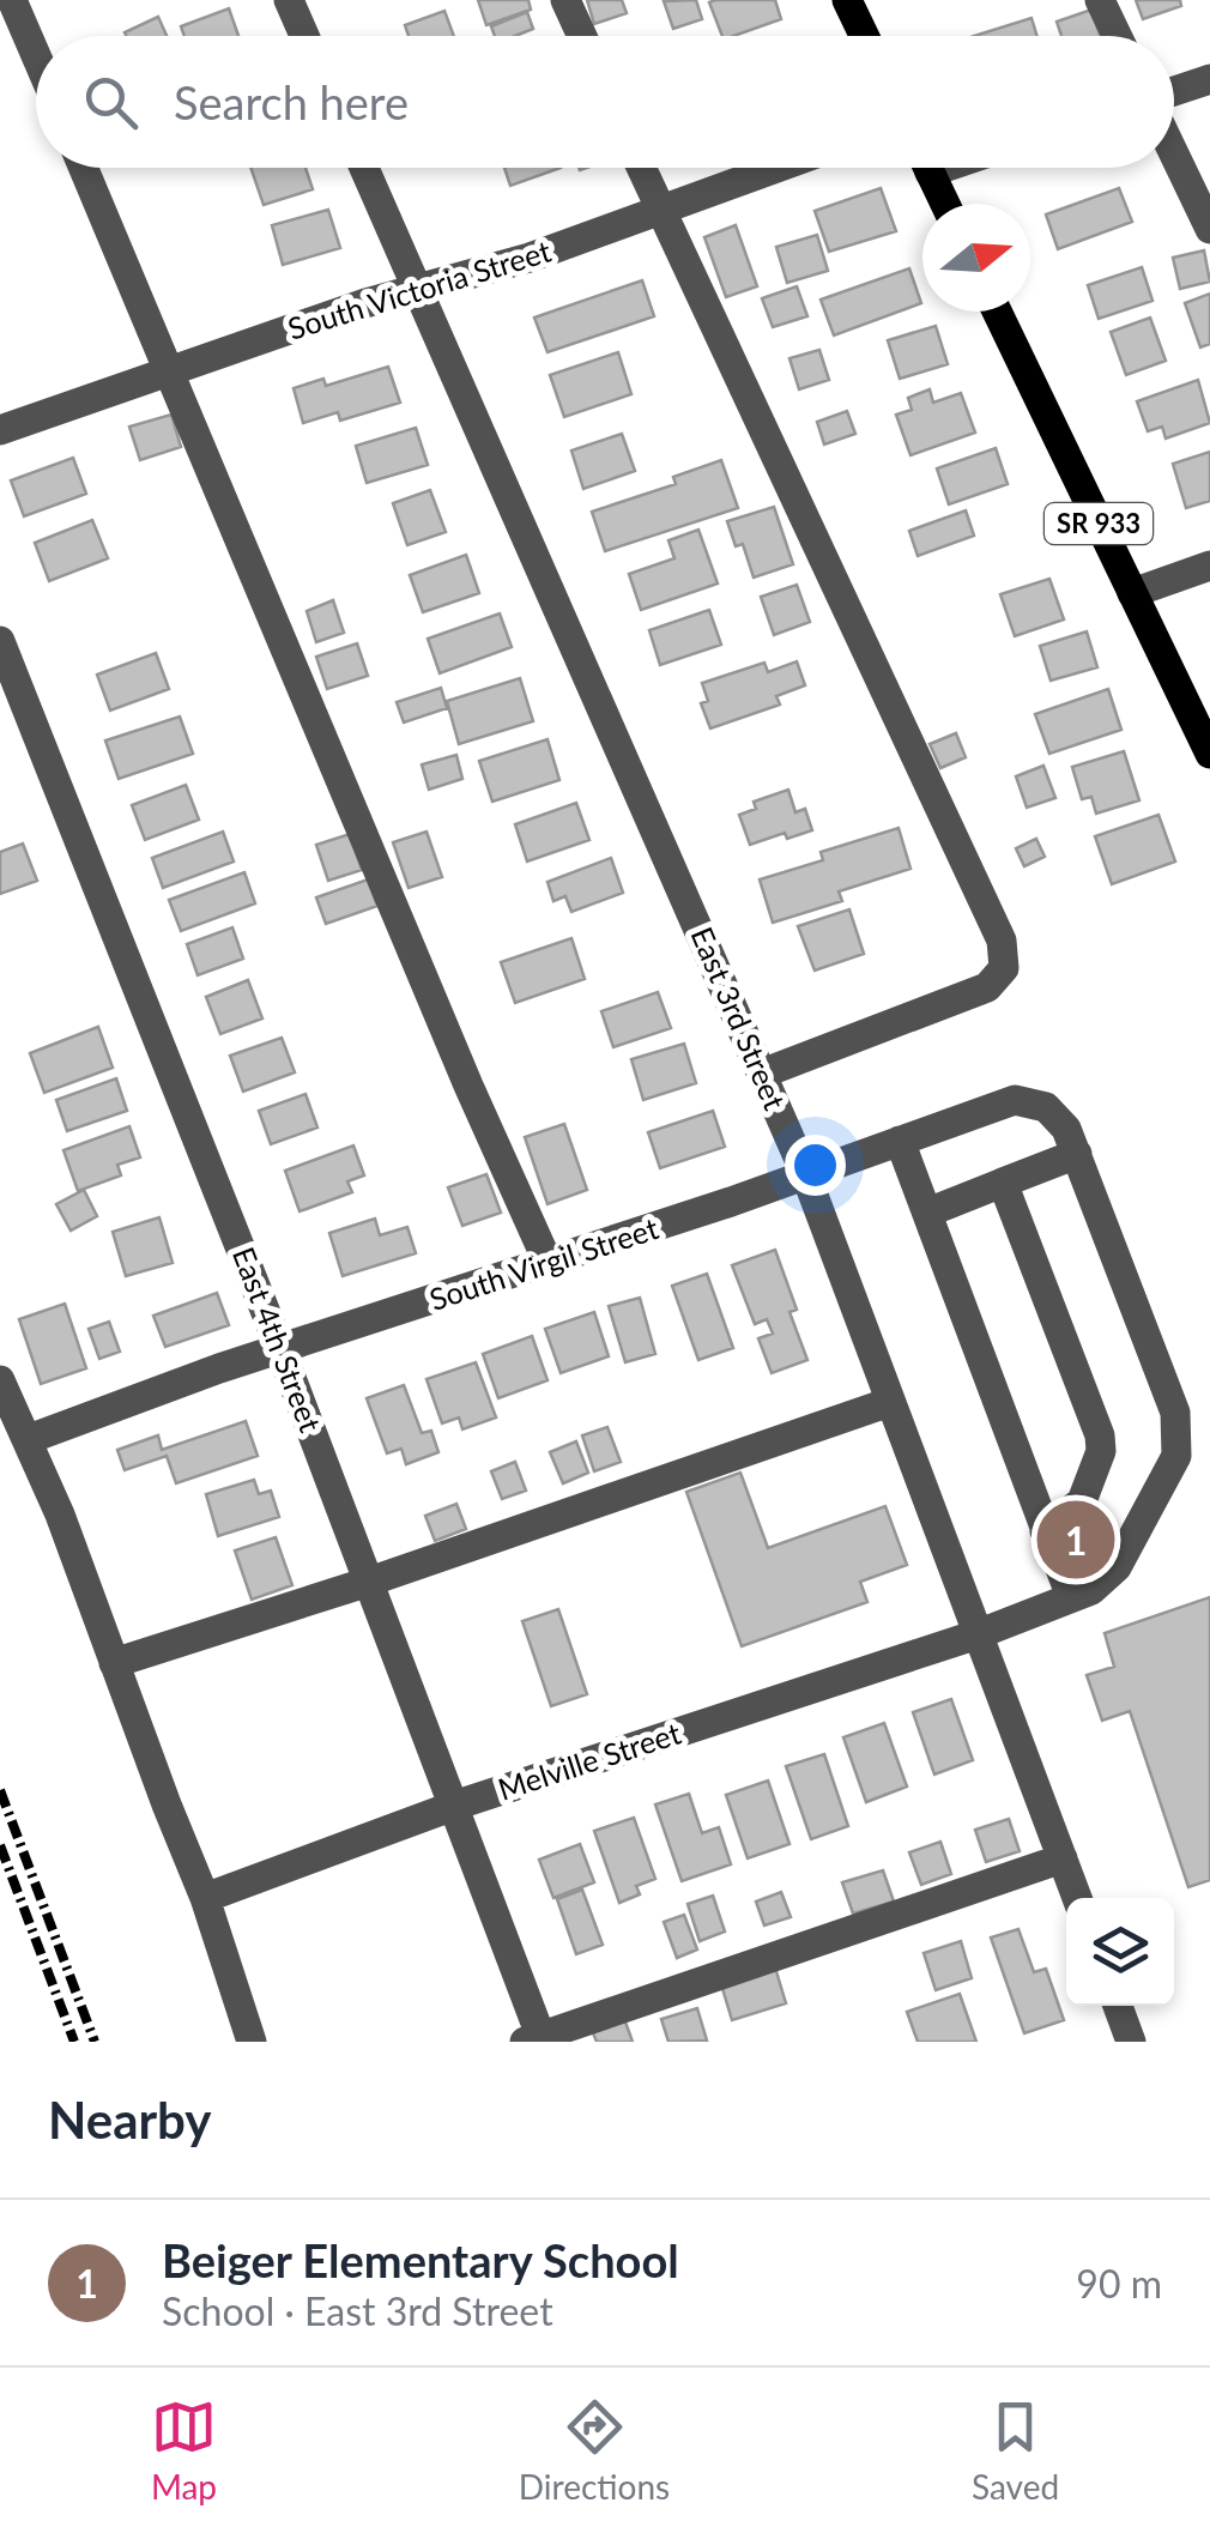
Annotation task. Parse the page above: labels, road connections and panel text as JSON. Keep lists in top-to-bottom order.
{
  "streets": {
    "main road": ["SR 933"],
    "street": [
      "South Victoria Street",
      "East 3rd Street",
      "South Virgil Street",
      "East 4th Street",
      "Melville Street"
    ]
  },
  "crossings": [
    ["South Victoria Street", "East 3rd Street"],
    ["East 3rd Street", "South Virgil Street"],
    ["East 3rd Street", "Melville Street"],
    ["South Virgil Street", "East 4th Street"],
    ["South Virgil Street", "Melville Street"],
    ["East 4th Street", "Melville Street"]
  ],
  "north": "right",
  "page": {
    "search": "Search here",
    "pins": "1",
    "heading": "Nearby",
    "list": [
      {
        "mark": "1",
        "name": "Beiger Elementary School",
        "note": "School · East 3rd Street",
        "value": "90 m"
      }
    ],
    "nav": ["Map", "Directions", "Saved"]
  }
}
